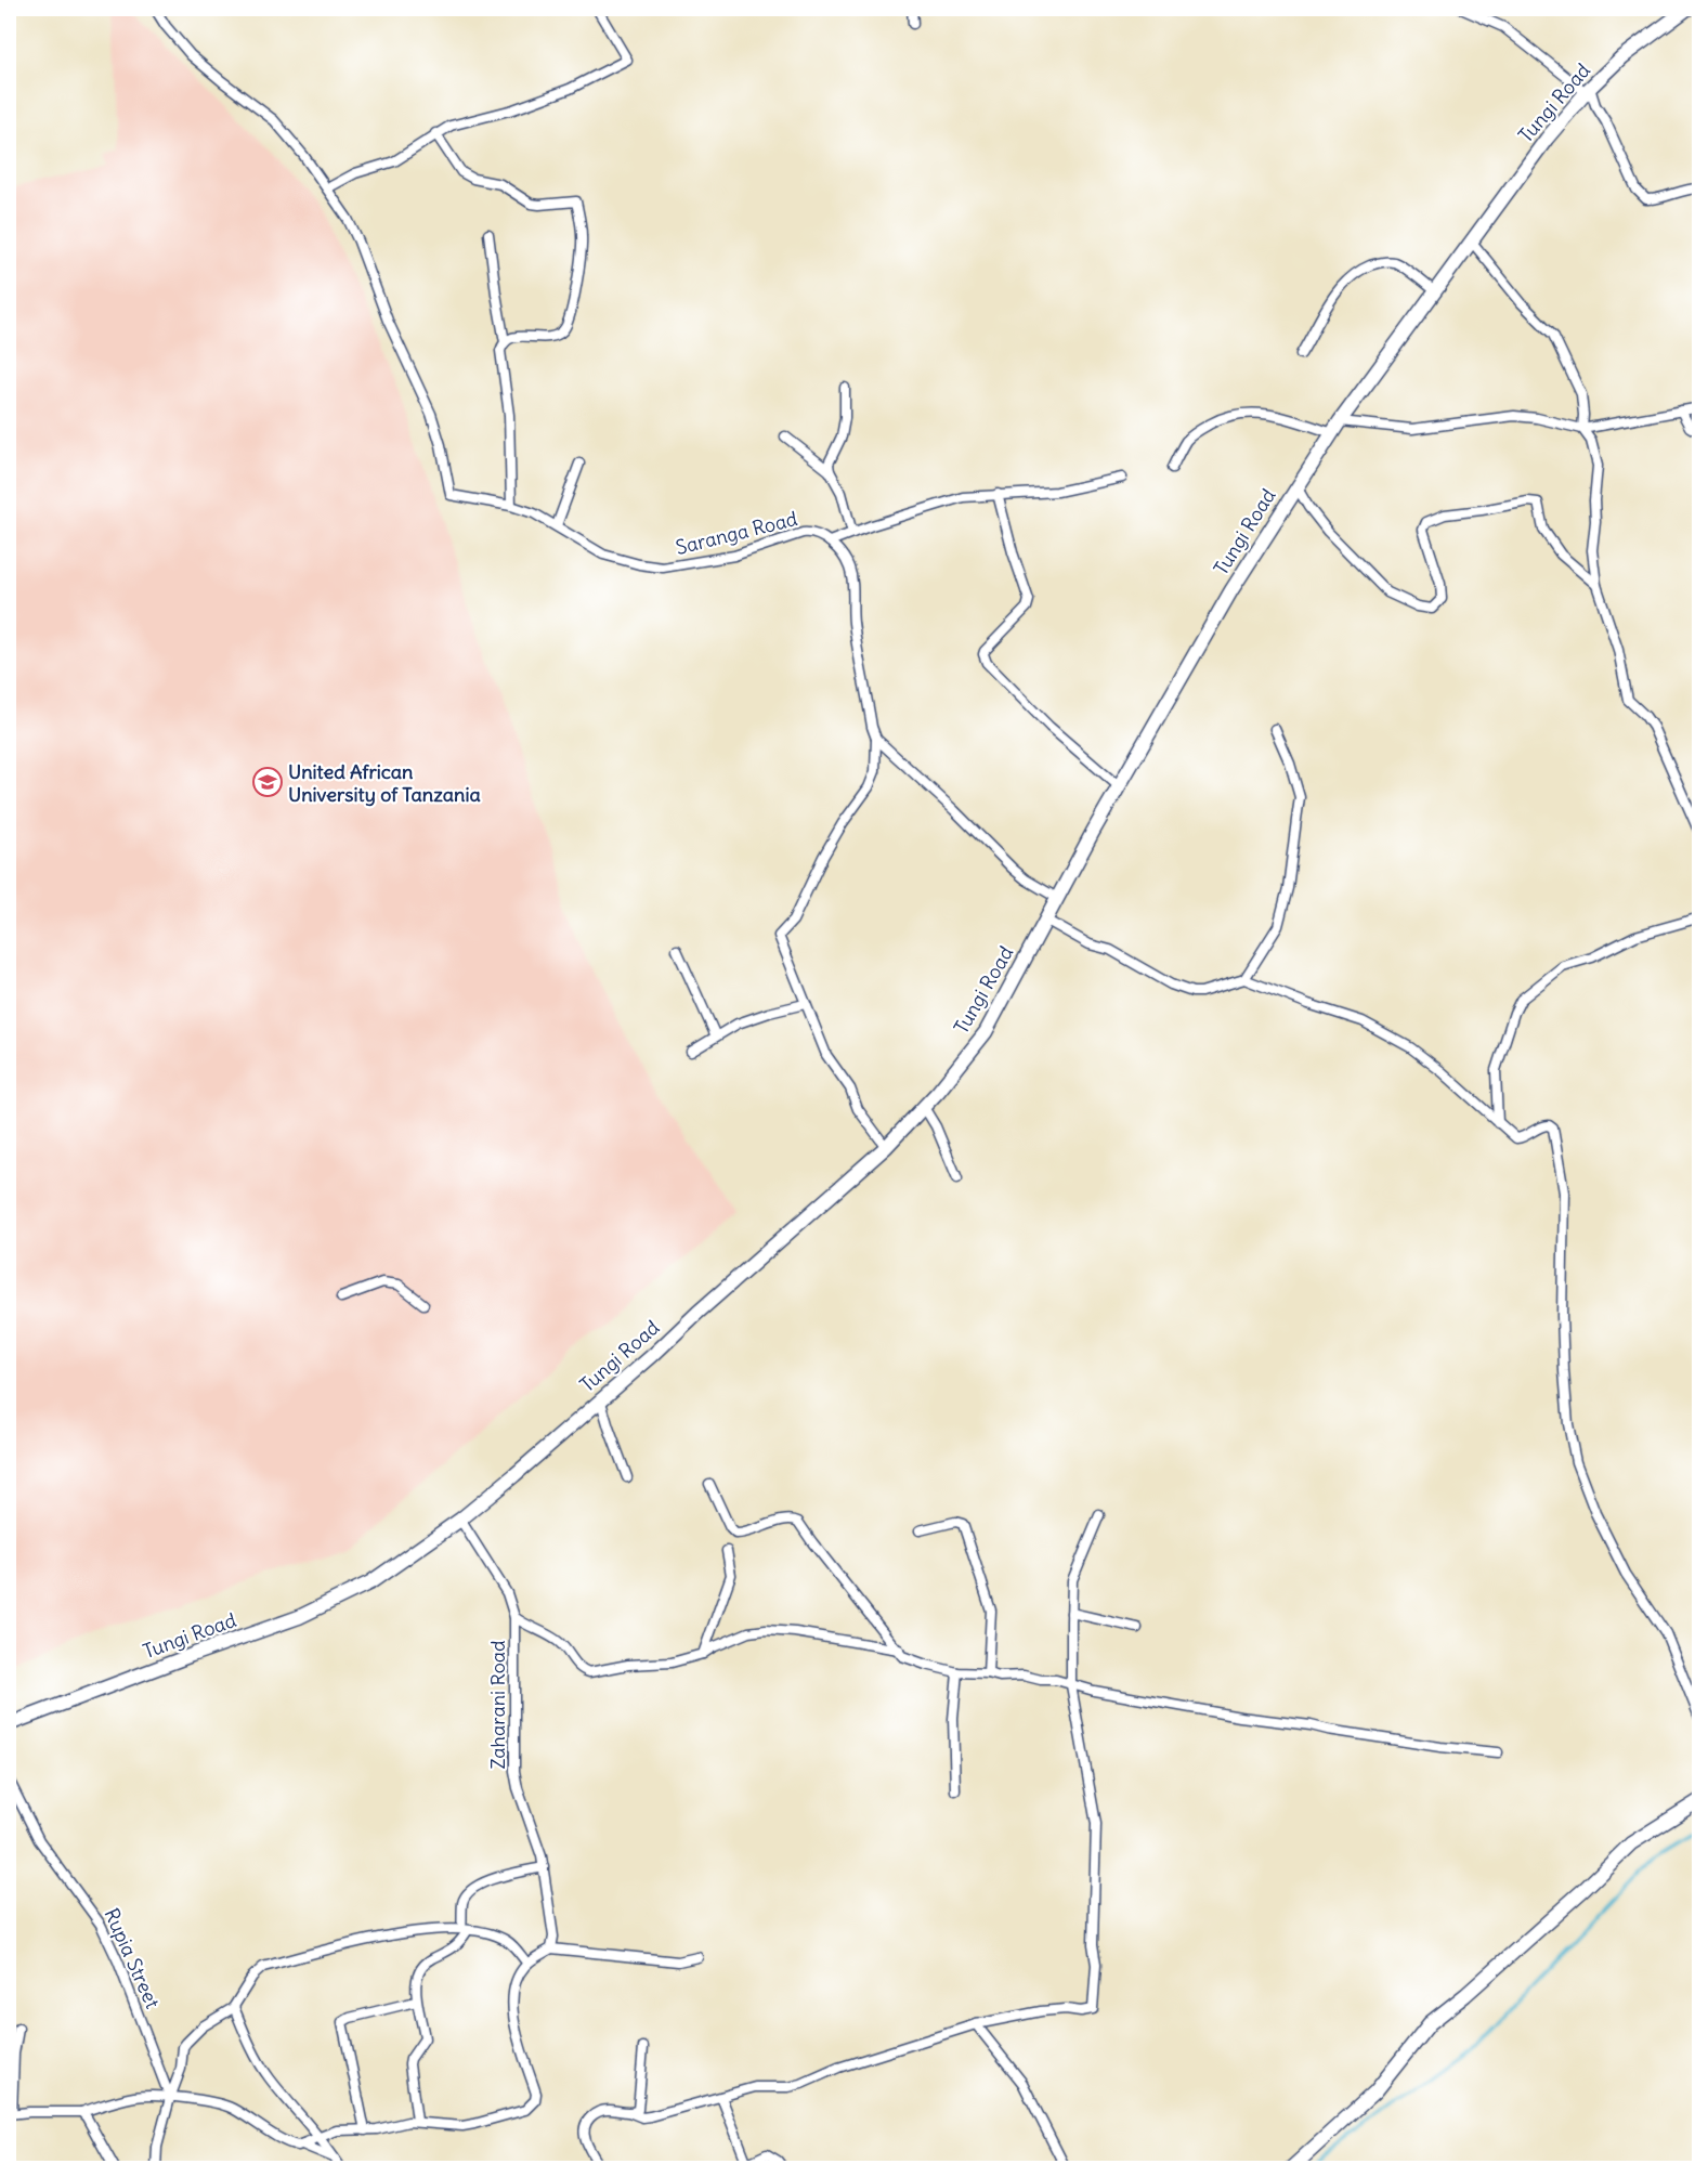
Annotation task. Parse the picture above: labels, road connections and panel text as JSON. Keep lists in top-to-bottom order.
{
  "streets": {
    "main road": ["Tungi Road"],
    "street": ["Saranga Road", "Zaharani Road", "Rupia Street"]
  },
  "crossings": [
    ["Tungi Road", "Zaharani Road"]
  ],
  "places": {
    "school or university": ["United African University of Tanzania"]
  }
}
